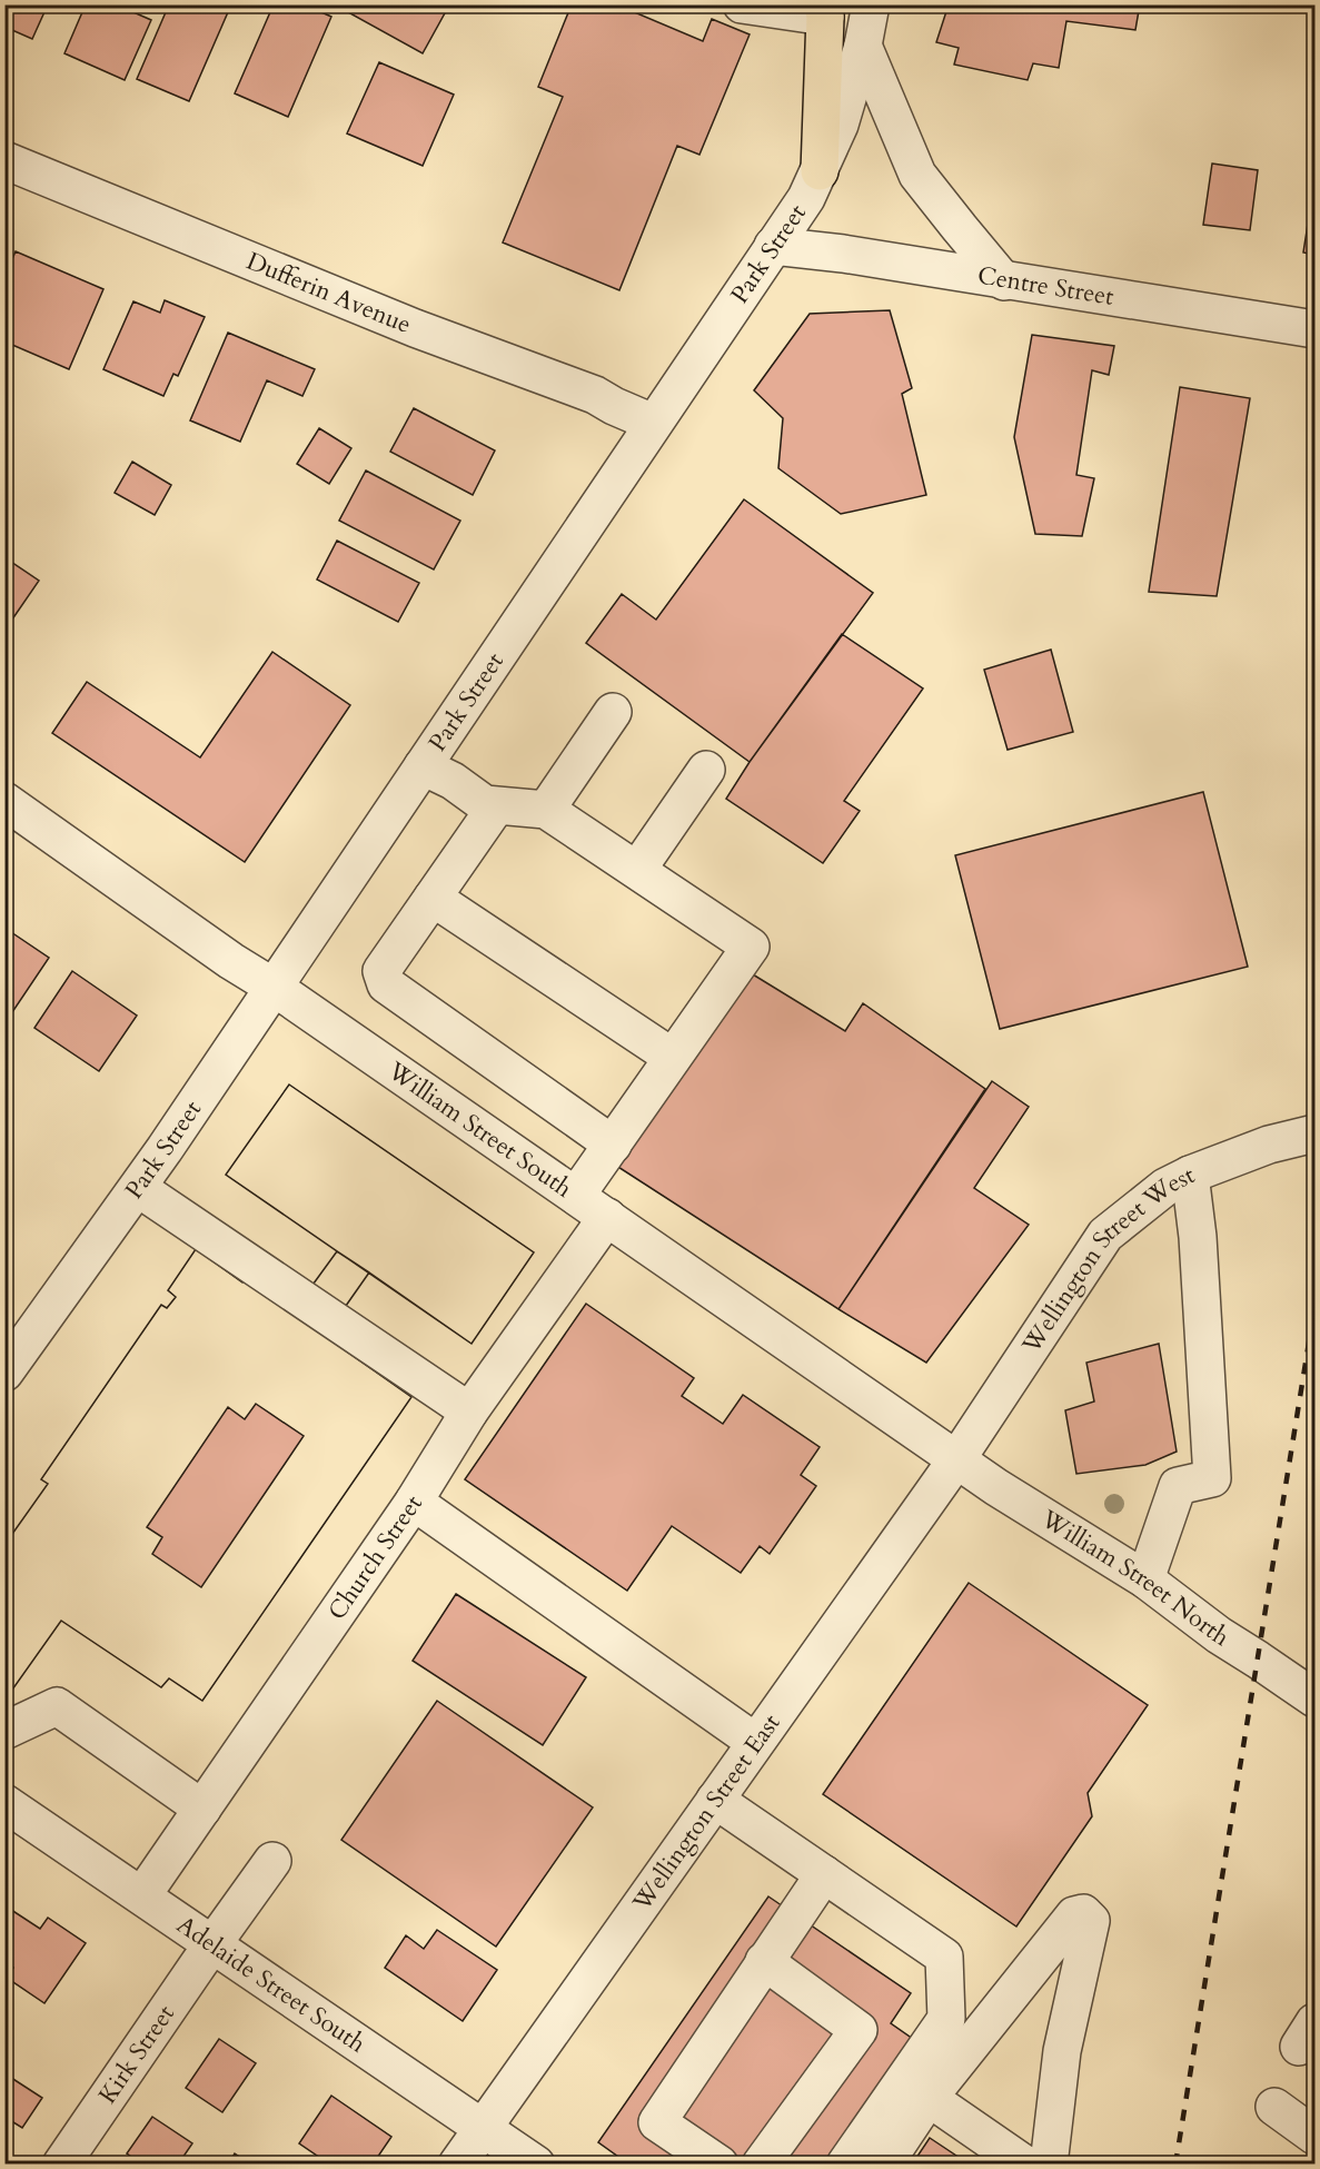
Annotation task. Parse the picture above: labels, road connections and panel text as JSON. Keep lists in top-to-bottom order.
{
  "streets": {
    "street": [
      "Park Street",
      "Centre Street",
      "Dufferin Avenue",
      "William Street South",
      "Wellington Street West",
      "Church Street",
      "William Street North",
      "Wellington Street East",
      "Adelaide Street South",
      "Kirk Street"
    ]
  },
  "crossings": [
    ["Park Street", "Centre Street"],
    ["Park Street", "Dufferin Avenue"],
    ["Park Street", "William Street South"],
    ["William Street South", "Wellington Street West"],
    ["William Street South", "Church Street"],
    ["William Street South", "William Street North"],
    ["William Street South", "Wellington Street East"],
    ["Wellington Street West", "William Street North"],
    ["Wellington Street West", "Wellington Street East"],
    ["Church Street", "Adelaide Street South"],
    ["William Street North", "Wellington Street East"],
    ["Wellington Street East", "Adelaide Street South"],
    ["Adelaide Street South", "Kirk Street"]
  ]
}
